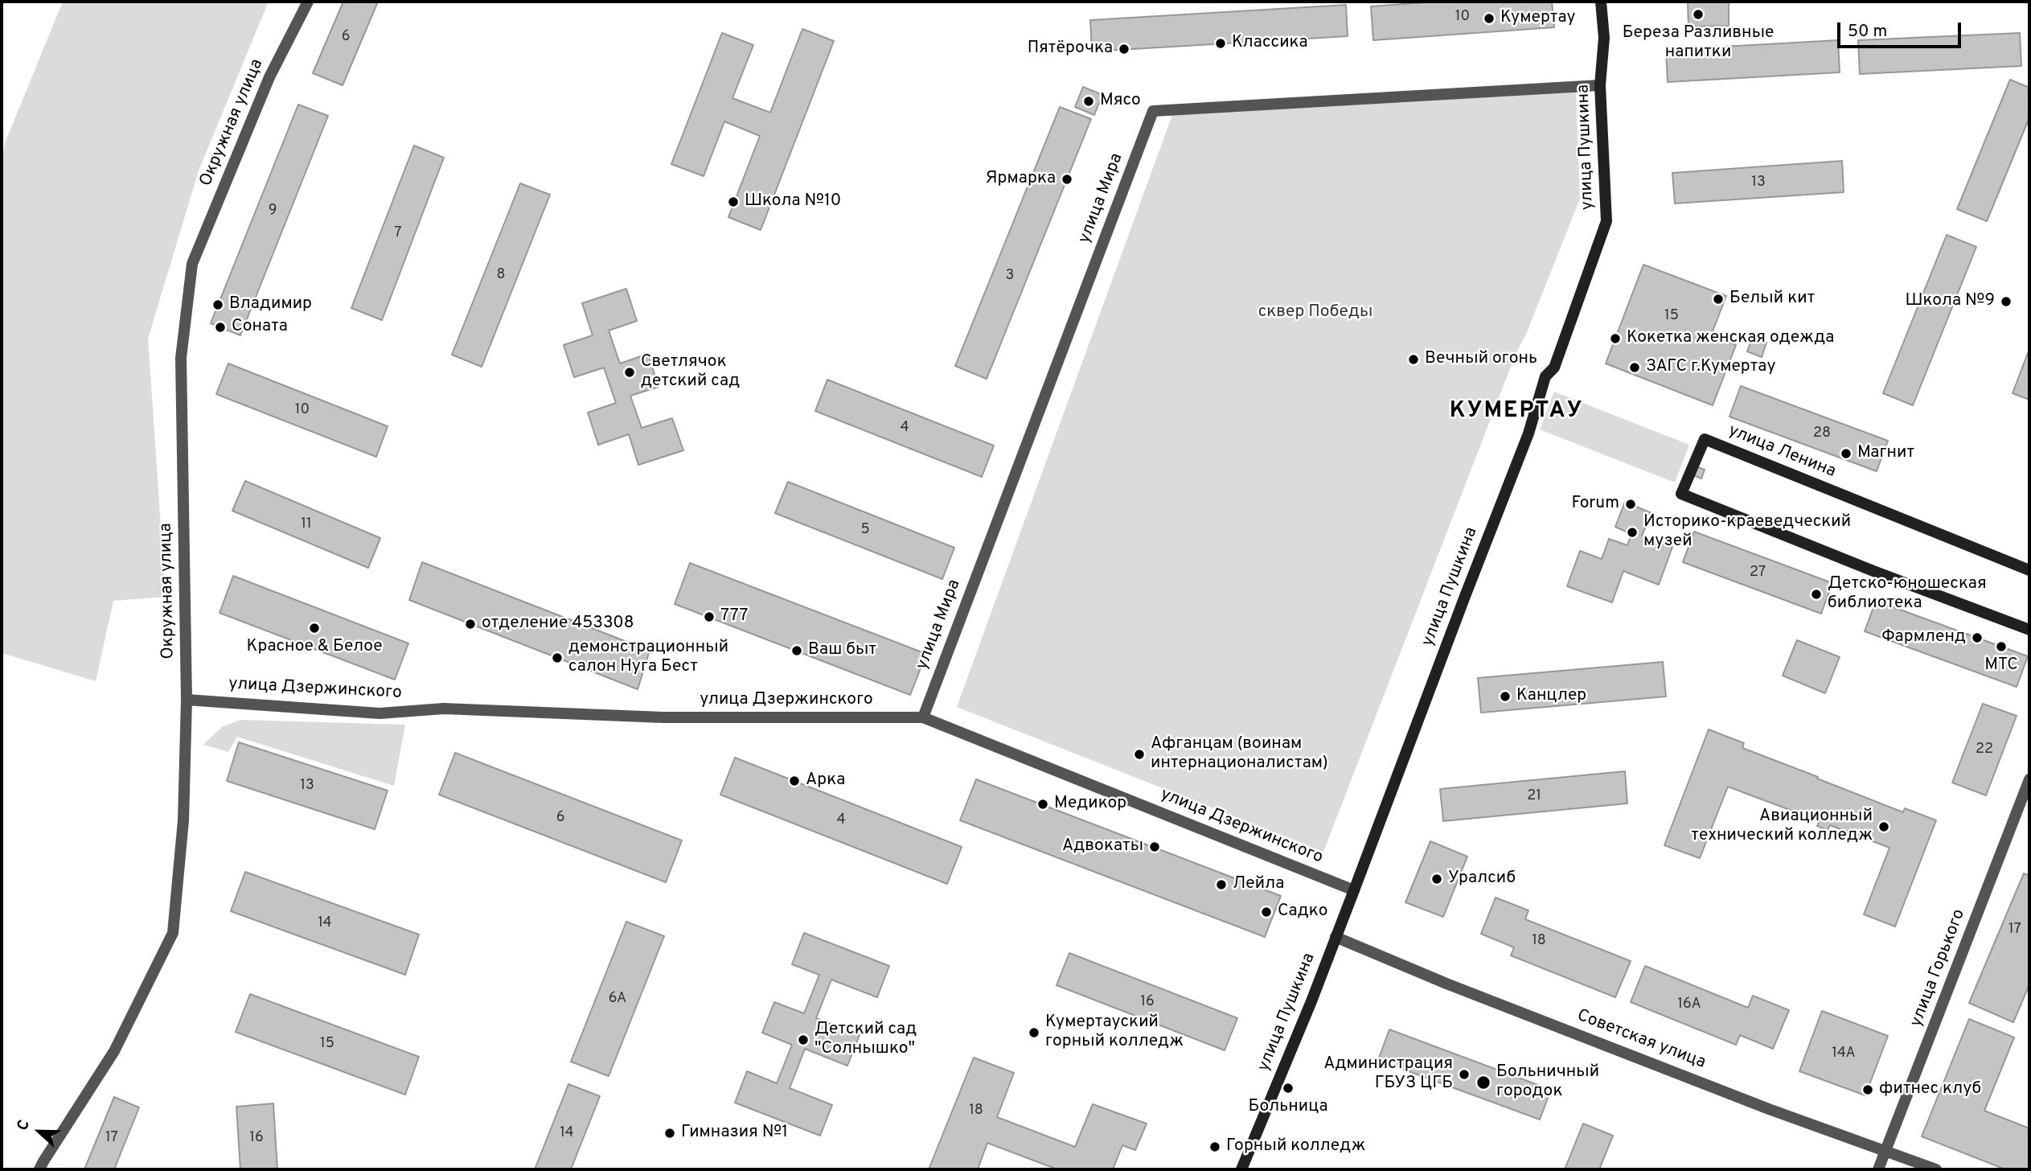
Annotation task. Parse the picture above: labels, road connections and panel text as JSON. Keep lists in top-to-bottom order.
{
  "streets": {
    "main road": ["улица Пушкина", "улица Ленина"],
    "street": [
      "Окружная улица",
      "улица Мира",
      "улица Дзержинского",
      "улица Горького",
      "Советская улица"
    ]
  },
  "crossings": [
    ["Окружная улица", "улица Дзержинского"],
    ["улица Пушкина", "улица Мира"],
    ["улица Пушкина", "улица Дзержинского"],
    ["улица Пушкина", "Советская улица"],
    ["улица Мира", "улица Дзержинского"],
    ["улица Горького", "Советская улица"]
  ],
  "districts": ["КУМЕРТАУ"],
  "parks": ["сквер Победы"],
  "places": [
    "Береза Разливные напитки",
    "Кумертау",
    "Классика",
    "Пятёрочка",
    "Мясо",
    "Ярмарка",
    "Школа №10",
    "Белый кит",
    "Школа №9",
    "Владимир",
    "Соната",
    "Кокетка женская одежда",
    "Вечный огонь",
    "ЗАГС г.Кумертау",
    "Светлячок детский сад",
    "Магнит",
    "Forum",
    "Историко-краеведческий музей",
    "Детско-юношеская библиотека",
    "777",
    "отделение 453308",
    "Красное & Белое",
    "Фармленд",
    "МТС",
    "Ваш быт",
    "демонстрационный салон Нуга Бест",
    "Канцлер",
    "Афганцам (воинам интернационалистам)",
    "Арка",
    "Медикор",
    "Авиационный технический колледж",
    "Адвокаты",
    "Уралсиб",
    "Лейла",
    "Садко",
    "Кумертауский горный колледж",
    "Детский сад \"Солнышко\"",
    "Администрация ГБУЗ ЦГБ",
    "Больничный городок",
    "Больница",
    "фитнес клуб",
    "Гимназия №1",
    "Горный колледж"
  ],
  "house_numbers": [
    "10",
    "6",
    "13",
    "9",
    "7",
    "8",
    "3",
    "15",
    "10",
    "4",
    "28",
    "11",
    "5",
    "27",
    "22",
    "13",
    "21",
    "6",
    "4",
    "14",
    "17",
    "18",
    "6А",
    "16",
    "16А",
    "15",
    "14А",
    "18",
    "14",
    "17",
    "16"
  ],
  "scale_bar": "50 m",
  "north": "left"
}
